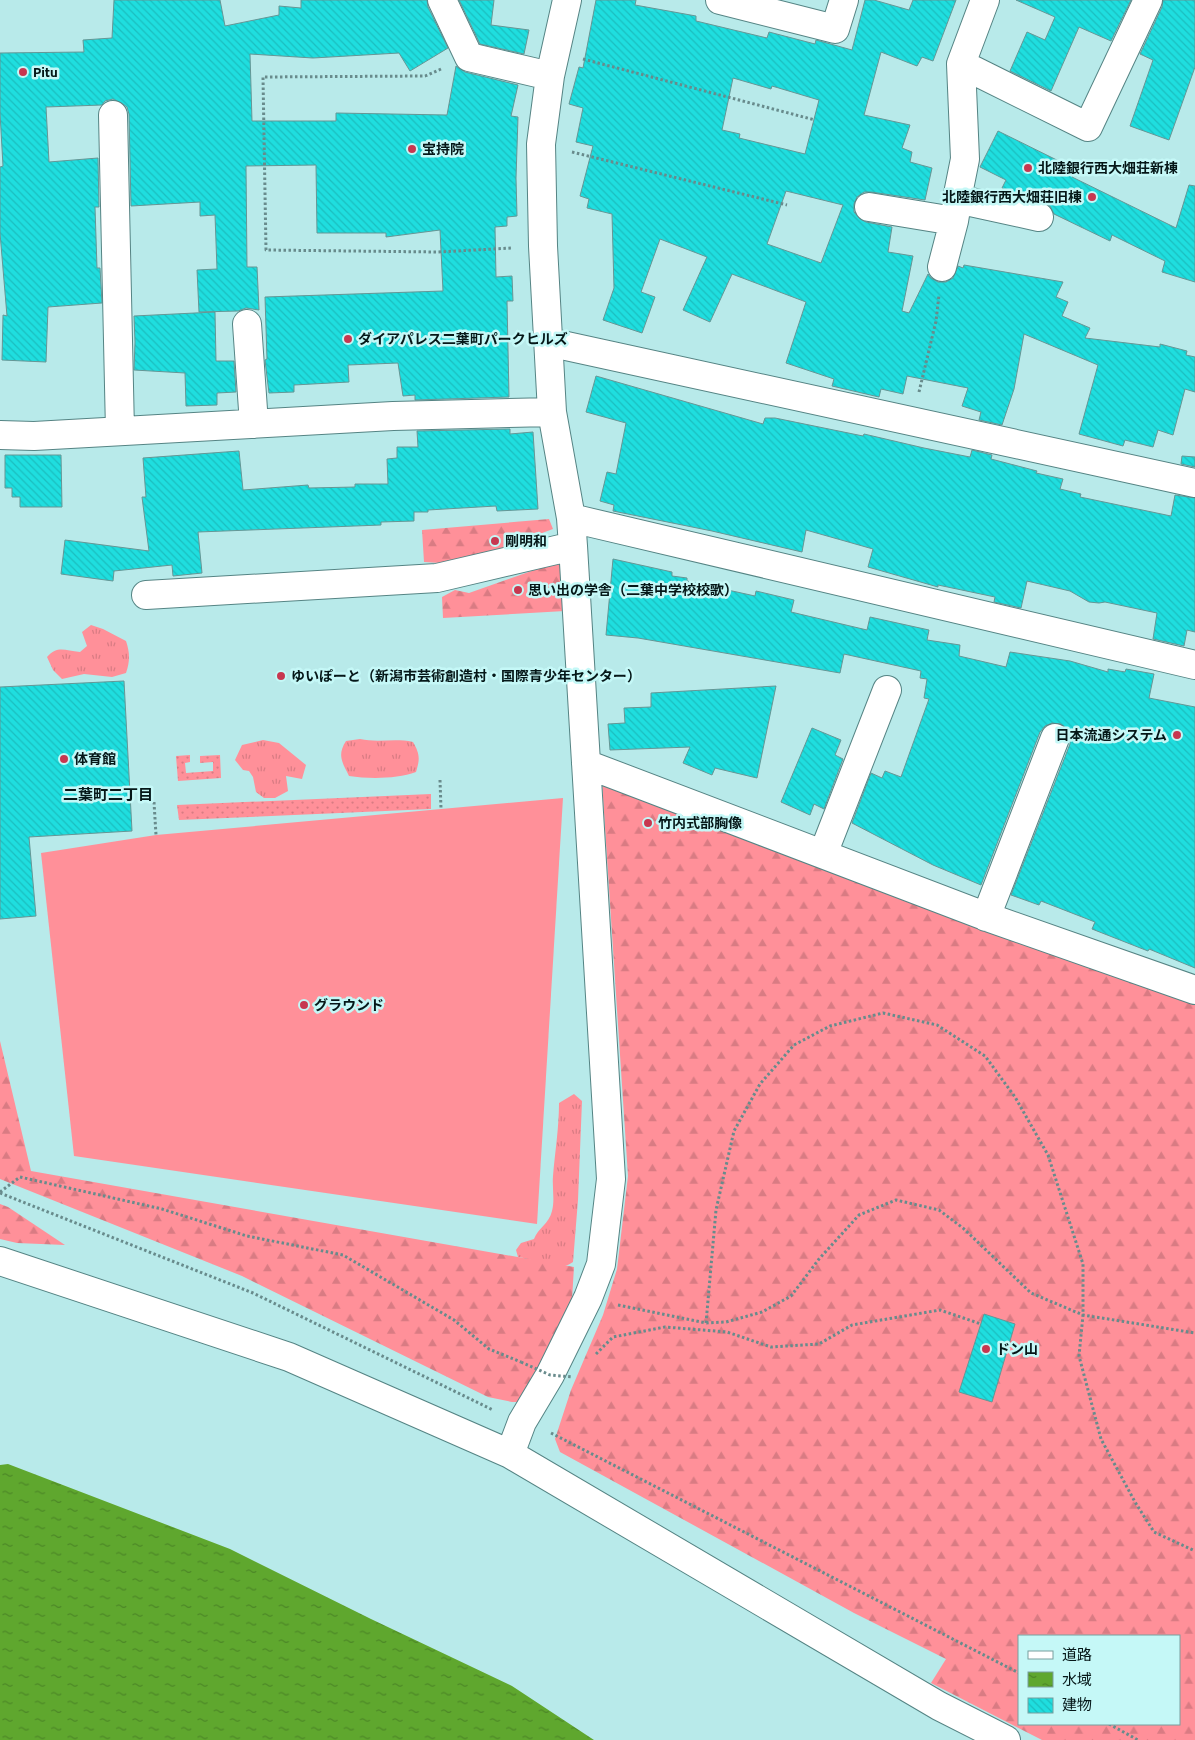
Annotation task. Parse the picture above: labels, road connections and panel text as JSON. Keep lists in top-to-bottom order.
{
  "districts": ["二葉町二丁目"],
  "places": [
    "Pitu",
    "宝持院",
    "北陸銀行西大畑荘新棟",
    "北陸銀行西大畑荘旧棟",
    "ダイアパレス二葉町パークヒルズ",
    "剛明和",
    "思い出の学舎（二葉中学校校歌）",
    "ゆいぽーと（新潟市芸術創造村・国際青少年センター）",
    "日本流通システム",
    "体育館",
    "竹内式部胸像",
    "グラウンド",
    "ドン山"
  ],
  "legend": ["道路", "水域", "建物"]
}
